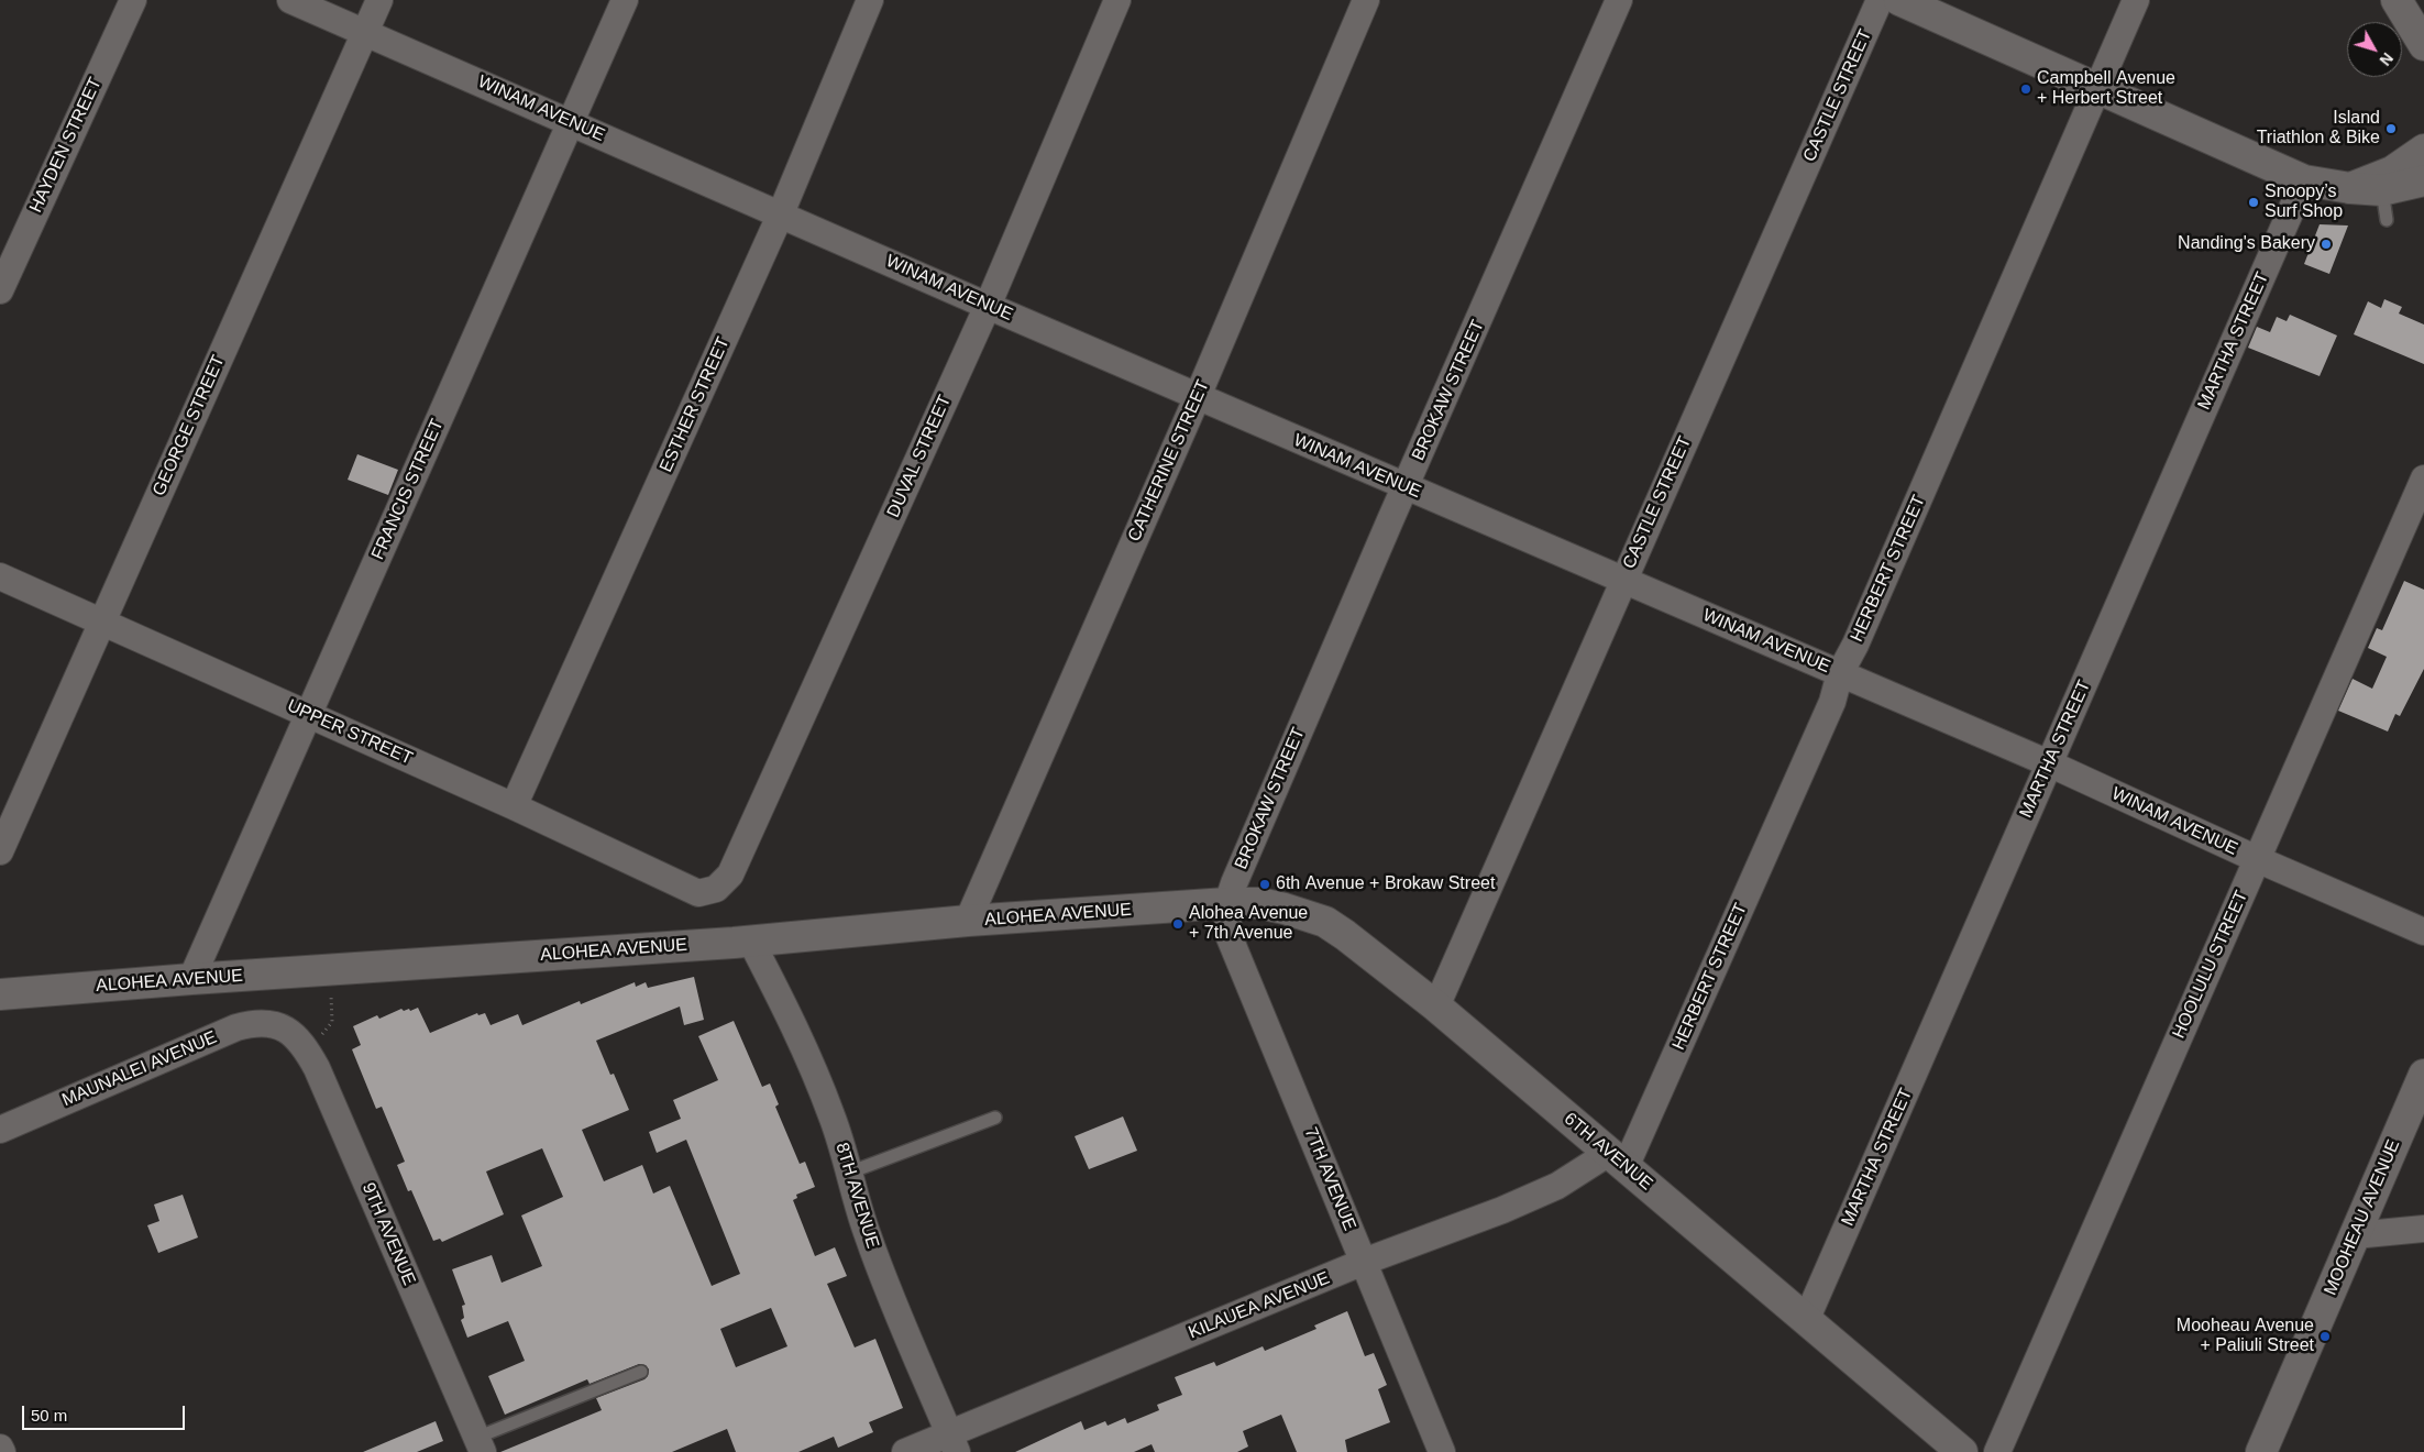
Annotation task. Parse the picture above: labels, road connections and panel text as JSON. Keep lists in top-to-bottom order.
{
  "streets": {
    "street": [
      "CASTLE STREET",
      "WINAM AVENUE",
      "HAYDEN STREET",
      "MARTHA STREET",
      "BROKAW STREET",
      "ESTHER STREET",
      "GEORGE STREET",
      "DUVAL STREET",
      "CATHERINE STREET",
      "FRANCIS STREET",
      "HERBERT STREET",
      "UPPER STREET",
      "ALOHEA AVENUE",
      "HOOLULU STREET",
      "MAUNALEI AVENUE",
      "6TH AVENUE",
      "7TH AVENUE",
      "8TH AVENUE",
      "MOOHEAU AVENUE",
      "9TH AVENUE",
      "KILAUEA AVENUE"
    ]
  },
  "crossings": [
    ["CASTLE STREET", "WINAM AVENUE"],
    ["CASTLE STREET", "6TH AVENUE"],
    ["WINAM AVENUE", "MARTHA STREET"],
    ["WINAM AVENUE", "BROKAW STREET"],
    ["WINAM AVENUE", "ESTHER STREET"],
    ["WINAM AVENUE", "GEORGE STREET"],
    ["WINAM AVENUE", "DUVAL STREET"],
    ["WINAM AVENUE", "CATHERINE STREET"],
    ["WINAM AVENUE", "FRANCIS STREET"],
    ["WINAM AVENUE", "HERBERT STREET"],
    ["WINAM AVENUE", "HOOLULU STREET"],
    ["MARTHA STREET", "6TH AVENUE"],
    ["BROKAW STREET", "ALOHEA AVENUE"],
    ["BROKAW STREET", "6TH AVENUE"],
    ["BROKAW STREET", "7TH AVENUE"],
    ["ESTHER STREET", "UPPER STREET"],
    ["GEORGE STREET", "UPPER STREET"],
    ["DUVAL STREET", "UPPER STREET"],
    ["CATHERINE STREET", "ALOHEA AVENUE"],
    ["FRANCIS STREET", "UPPER STREET"],
    ["FRANCIS STREET", "ALOHEA AVENUE"],
    ["HERBERT STREET", "6TH AVENUE"],
    ["HERBERT STREET", "KILAUEA AVENUE"],
    ["ALOHEA AVENUE", "6TH AVENUE"],
    ["ALOHEA AVENUE", "7TH AVENUE"],
    ["ALOHEA AVENUE", "8TH AVENUE"],
    ["MAUNALEI AVENUE", "9TH AVENUE"],
    ["6TH AVENUE", "7TH AVENUE"],
    ["6TH AVENUE", "KILAUEA AVENUE"],
    ["7TH AVENUE", "KILAUEA AVENUE"],
    ["8TH AVENUE", "KILAUEA AVENUE"]
  ],
  "places": [
    "Campbell Avenue + Herbert Street",
    "Island Triathlon & Bike",
    "Snoopy’s Surf Shop",
    "Nanding's Bakery",
    "6th Avenue + Brokaw Street",
    "Alohea Avenue + 7th Avenue",
    "Mooheau Avenue + Paliuli Street"
  ],
  "scale_bar": "50 m",
  "north": "bottom right"
}
